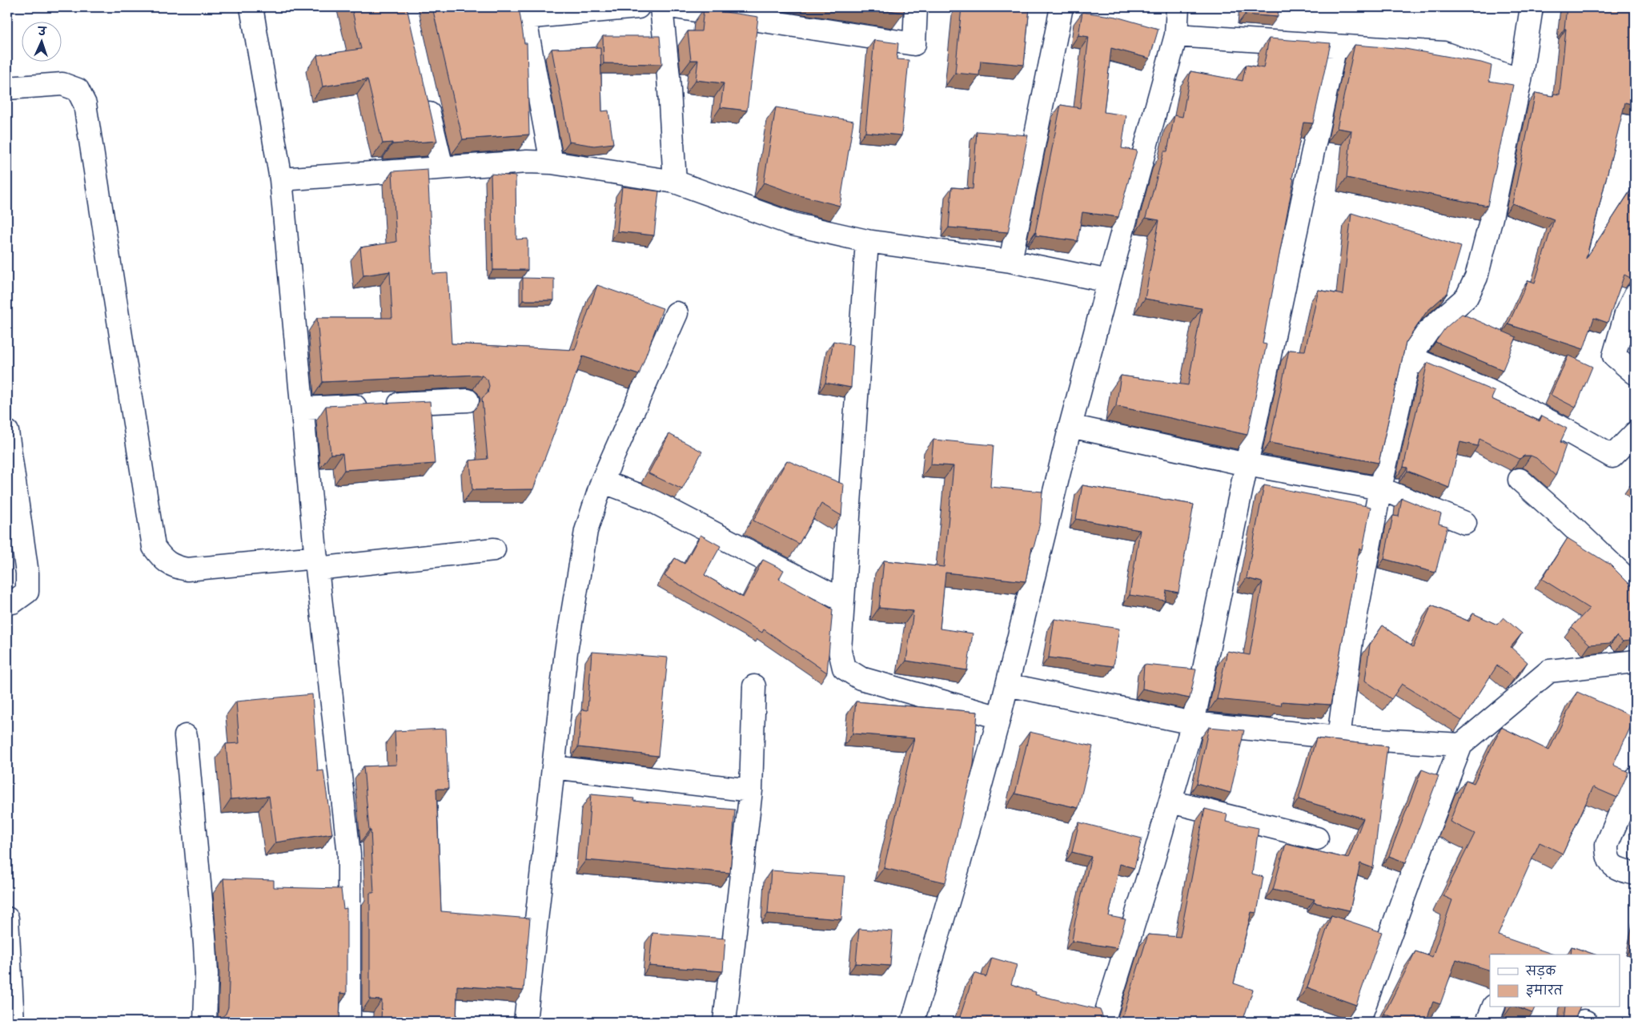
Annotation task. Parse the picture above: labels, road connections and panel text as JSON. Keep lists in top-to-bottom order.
{
  "legend": ["सड़क", "इमारत"],
  "north": "top"
}
